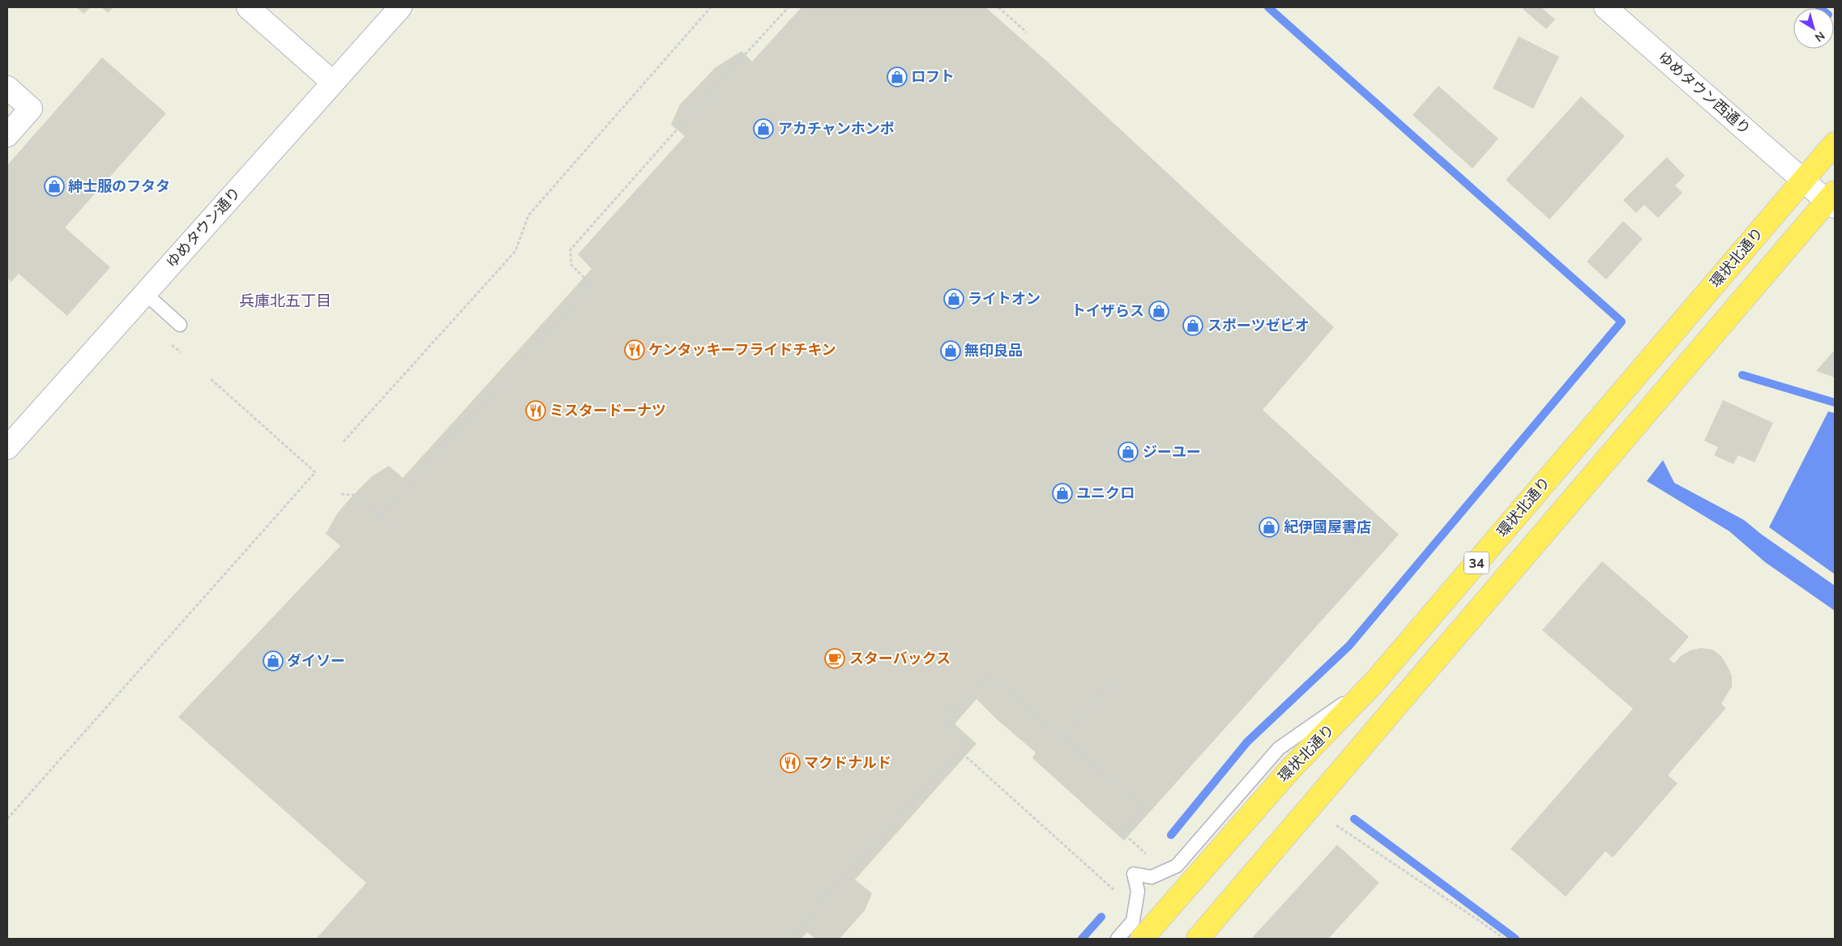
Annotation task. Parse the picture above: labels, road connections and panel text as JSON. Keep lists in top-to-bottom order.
{
  "streets": {
    "highway": ["環状北通り", "34"],
    "street": ["ゆめタウン西通り", "ゆめタウン通り"]
  },
  "crossings": [
    ["ゆめタウン西通り", "環状北通り"],
    ["ゆめタウン西通り", "34"]
  ],
  "districts": ["兵庫北五丁目"],
  "places": {
    "shop": [
      "ロフト",
      "アカチャンホンポ",
      "紳士服のフタタ",
      "ライトオン",
      "トイザらス",
      "スポーツゼビオ",
      "無印良品",
      "ジーユー",
      "ユニクロ",
      "紀伊國屋書店",
      "ダイソー"
    ],
    "restaurant": ["ケンタッキーフライドチキン", "ミスタードーナツ", "マクドナルド"],
    "cafe": ["スターバックス"]
  },
  "north": "bottom right"
}
